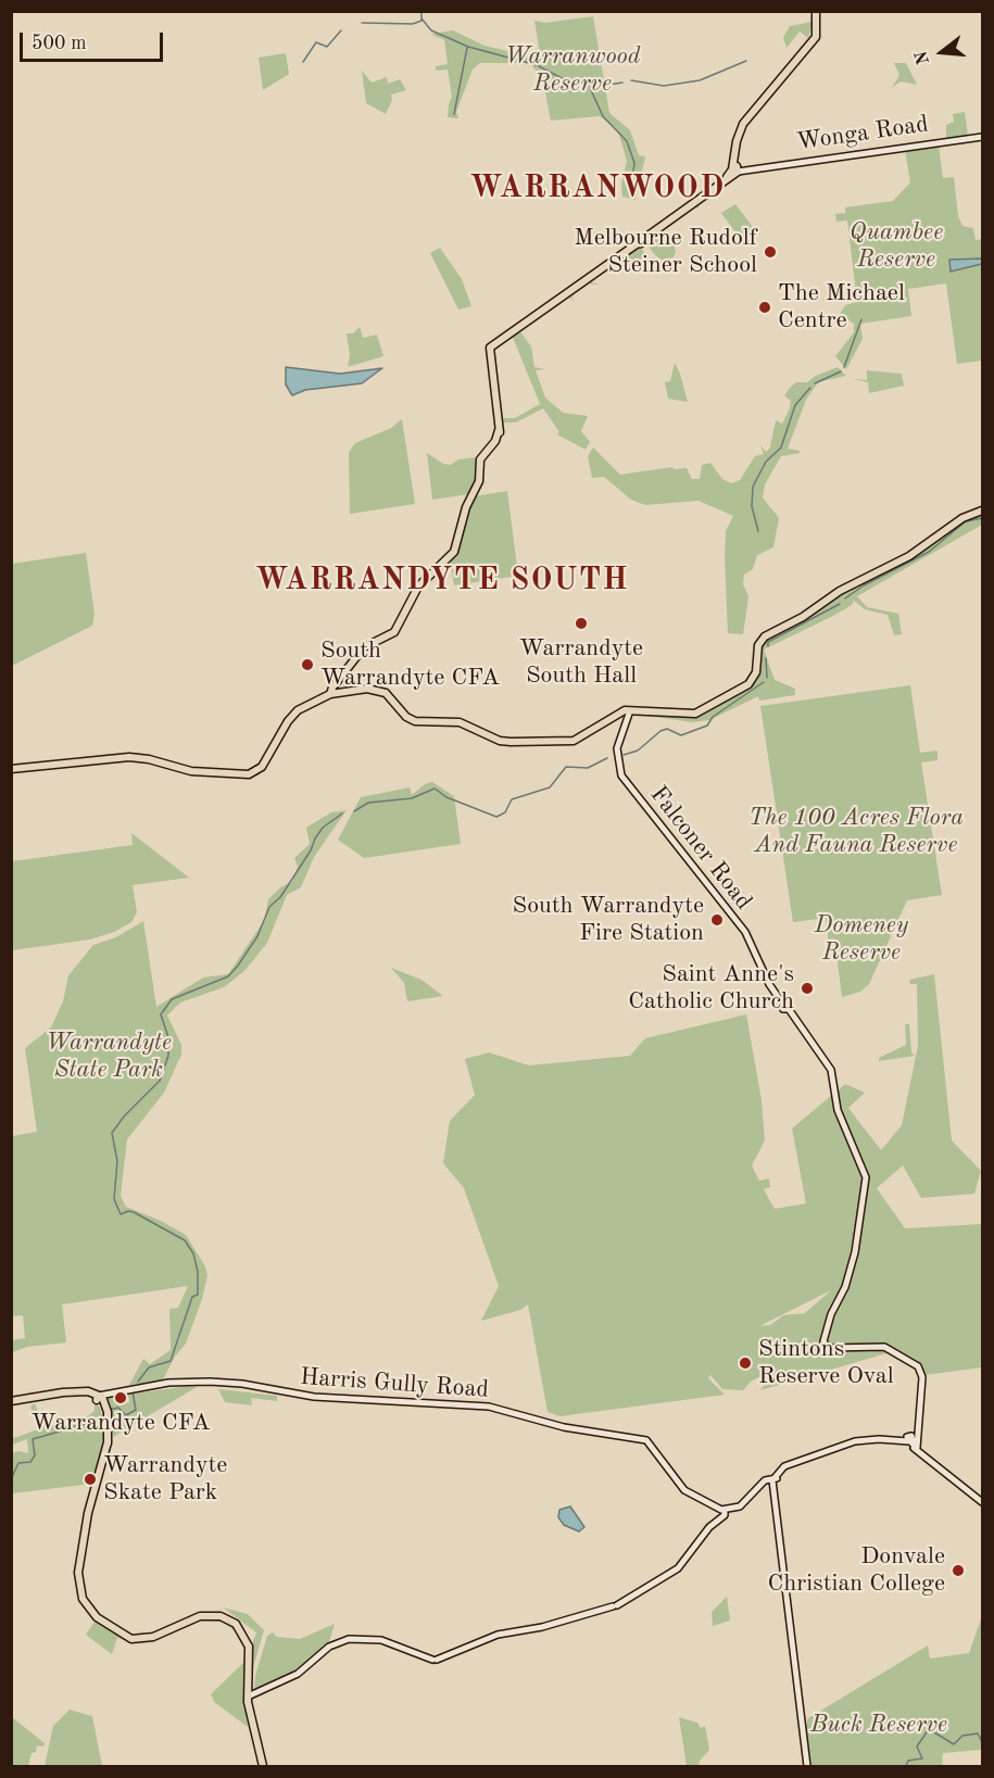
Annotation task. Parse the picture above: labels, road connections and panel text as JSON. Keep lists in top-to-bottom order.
{
  "streets": {
    "main road": ["Wonga Road", "Falconer Road", "Harris Gully Road"]
  },
  "districts": ["WARRANWOOD", "WARRANDYTE SOUTH"],
  "parks": [
    "Warranwood Reserve",
    "Quambee Reserve",
    "The 100 Acres Flora And Fauna Reserve",
    "Domeney Reserve",
    "Warrandyte State Park",
    "Buck Reserve"
  ],
  "places": [
    "Melbourne Rudolf Steiner School",
    "The Michael Centre",
    "Warrandyte South Hall",
    "South Warrandyte CFA",
    "South Warrandyte Fire Station",
    "Saint Anne's Catholic Church",
    "Stintons Reserve Oval",
    "Warrandyte CFA",
    "Warrandyte Skate Park",
    "Donvale Christian College"
  ],
  "scale_bar": "500 m",
  "north": "left"
}
